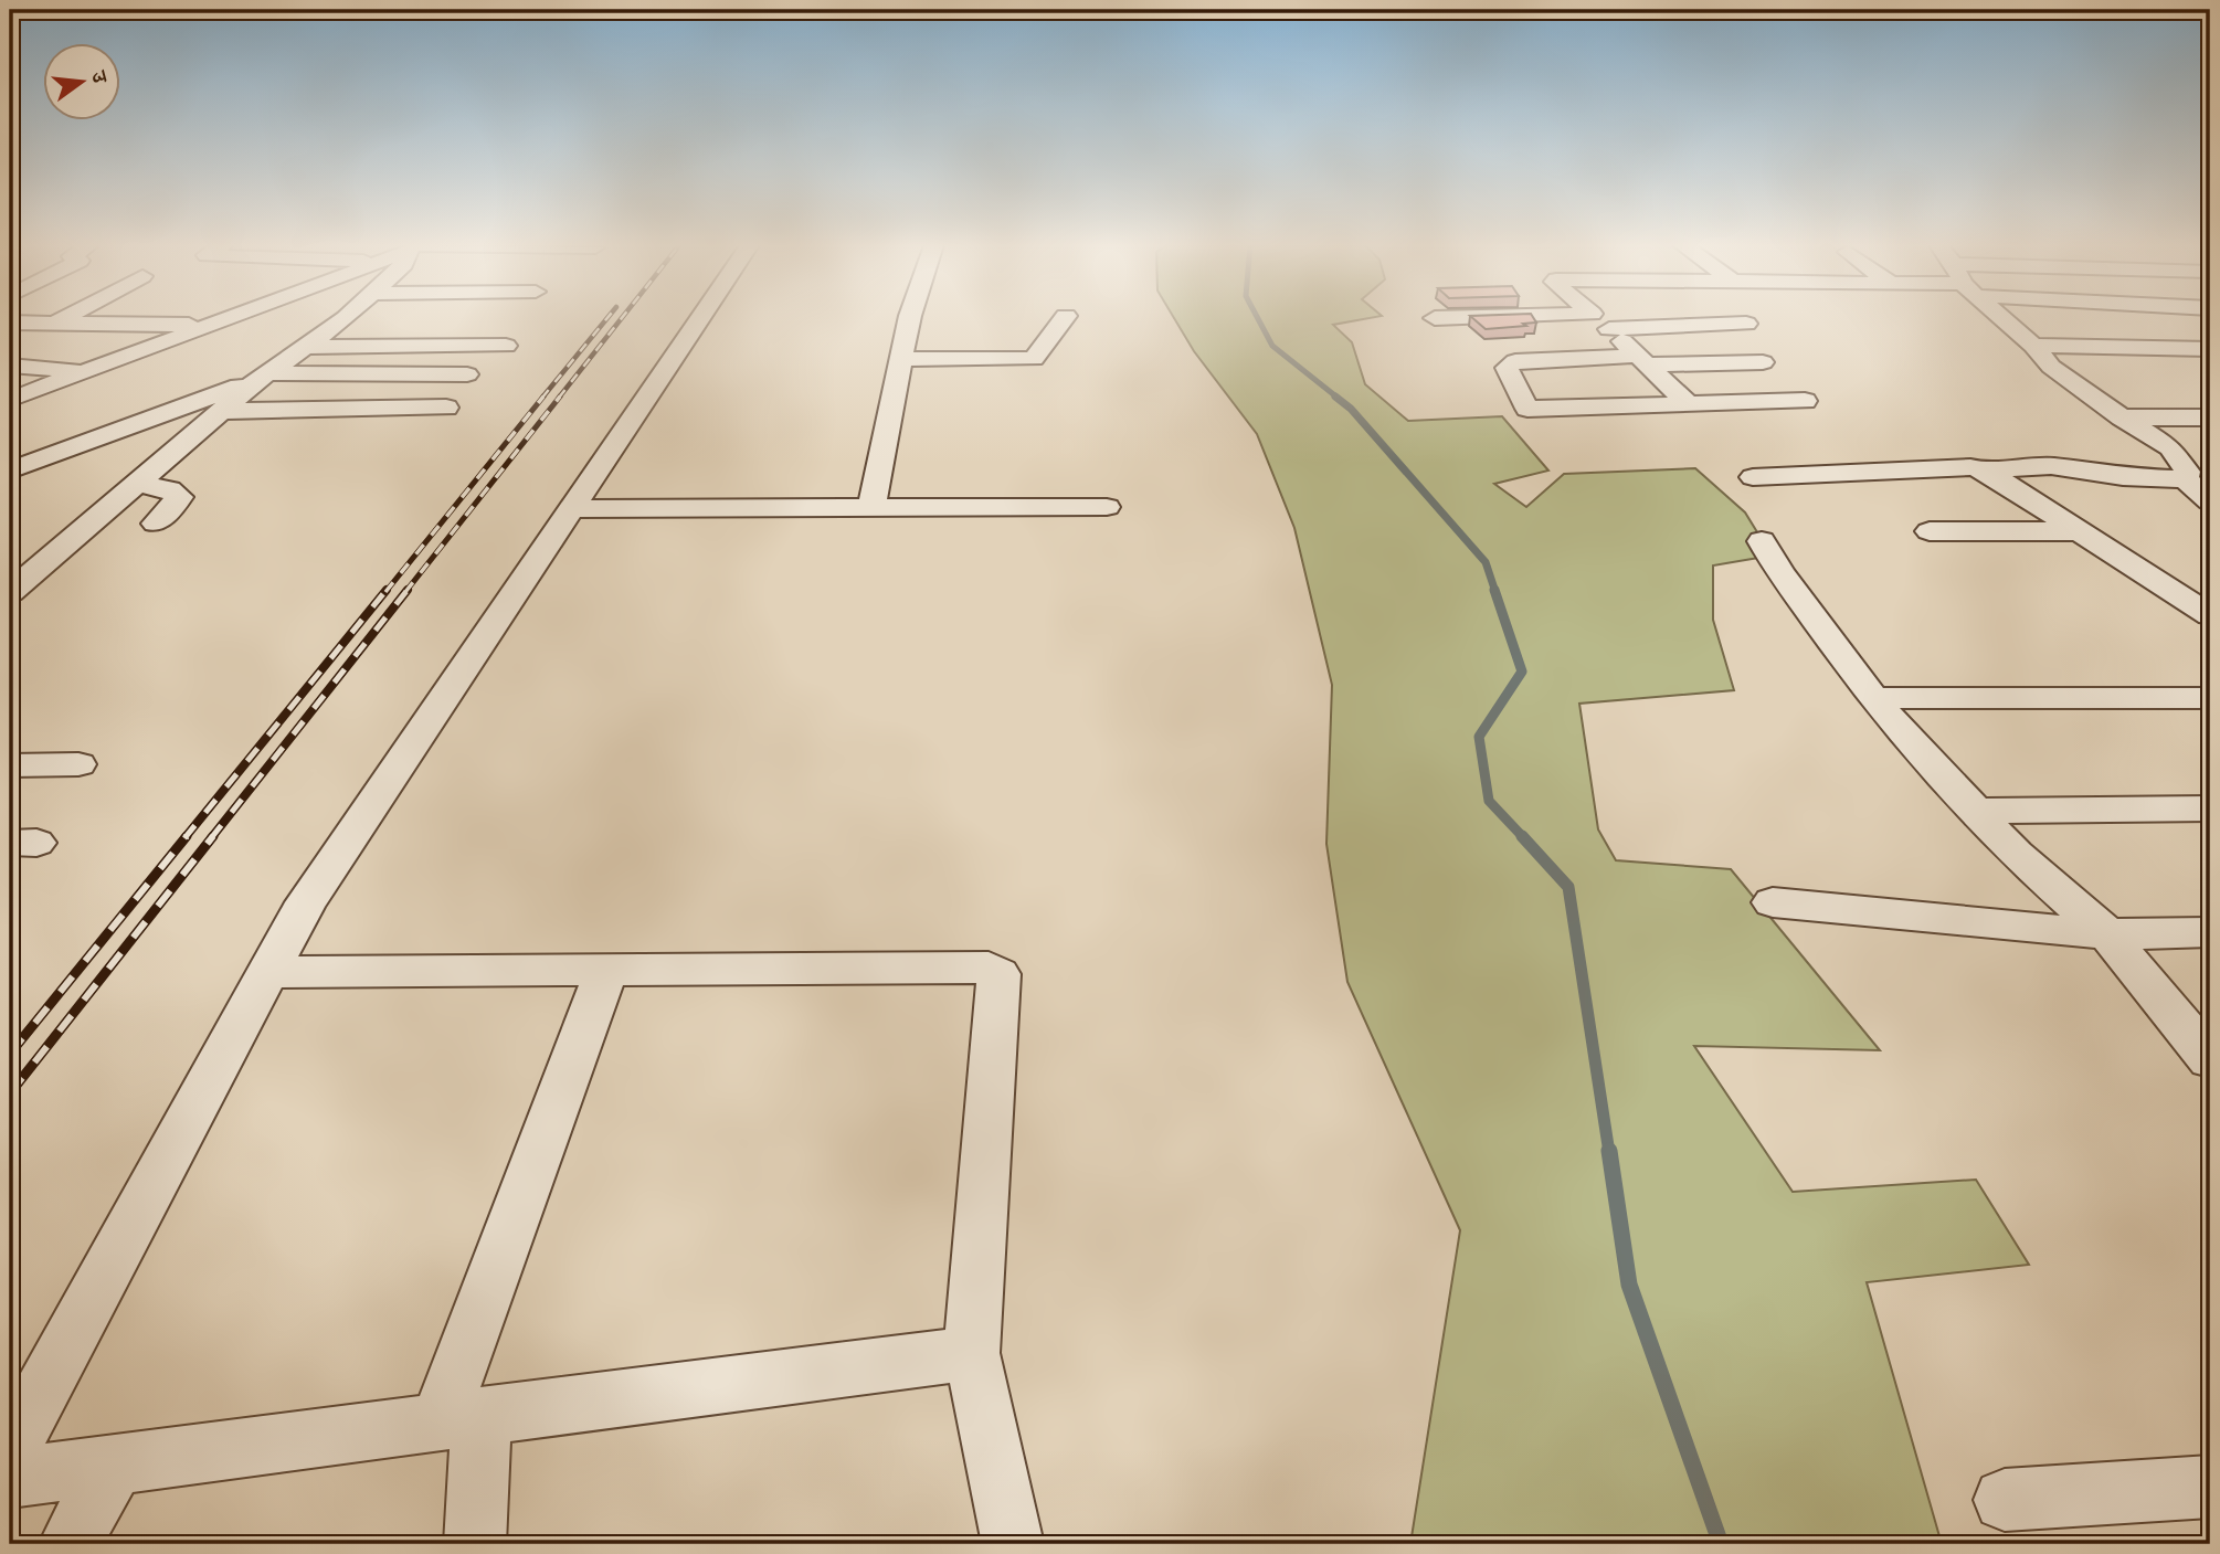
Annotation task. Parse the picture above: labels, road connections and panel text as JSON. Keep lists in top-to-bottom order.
{
  "north": "right"
}
